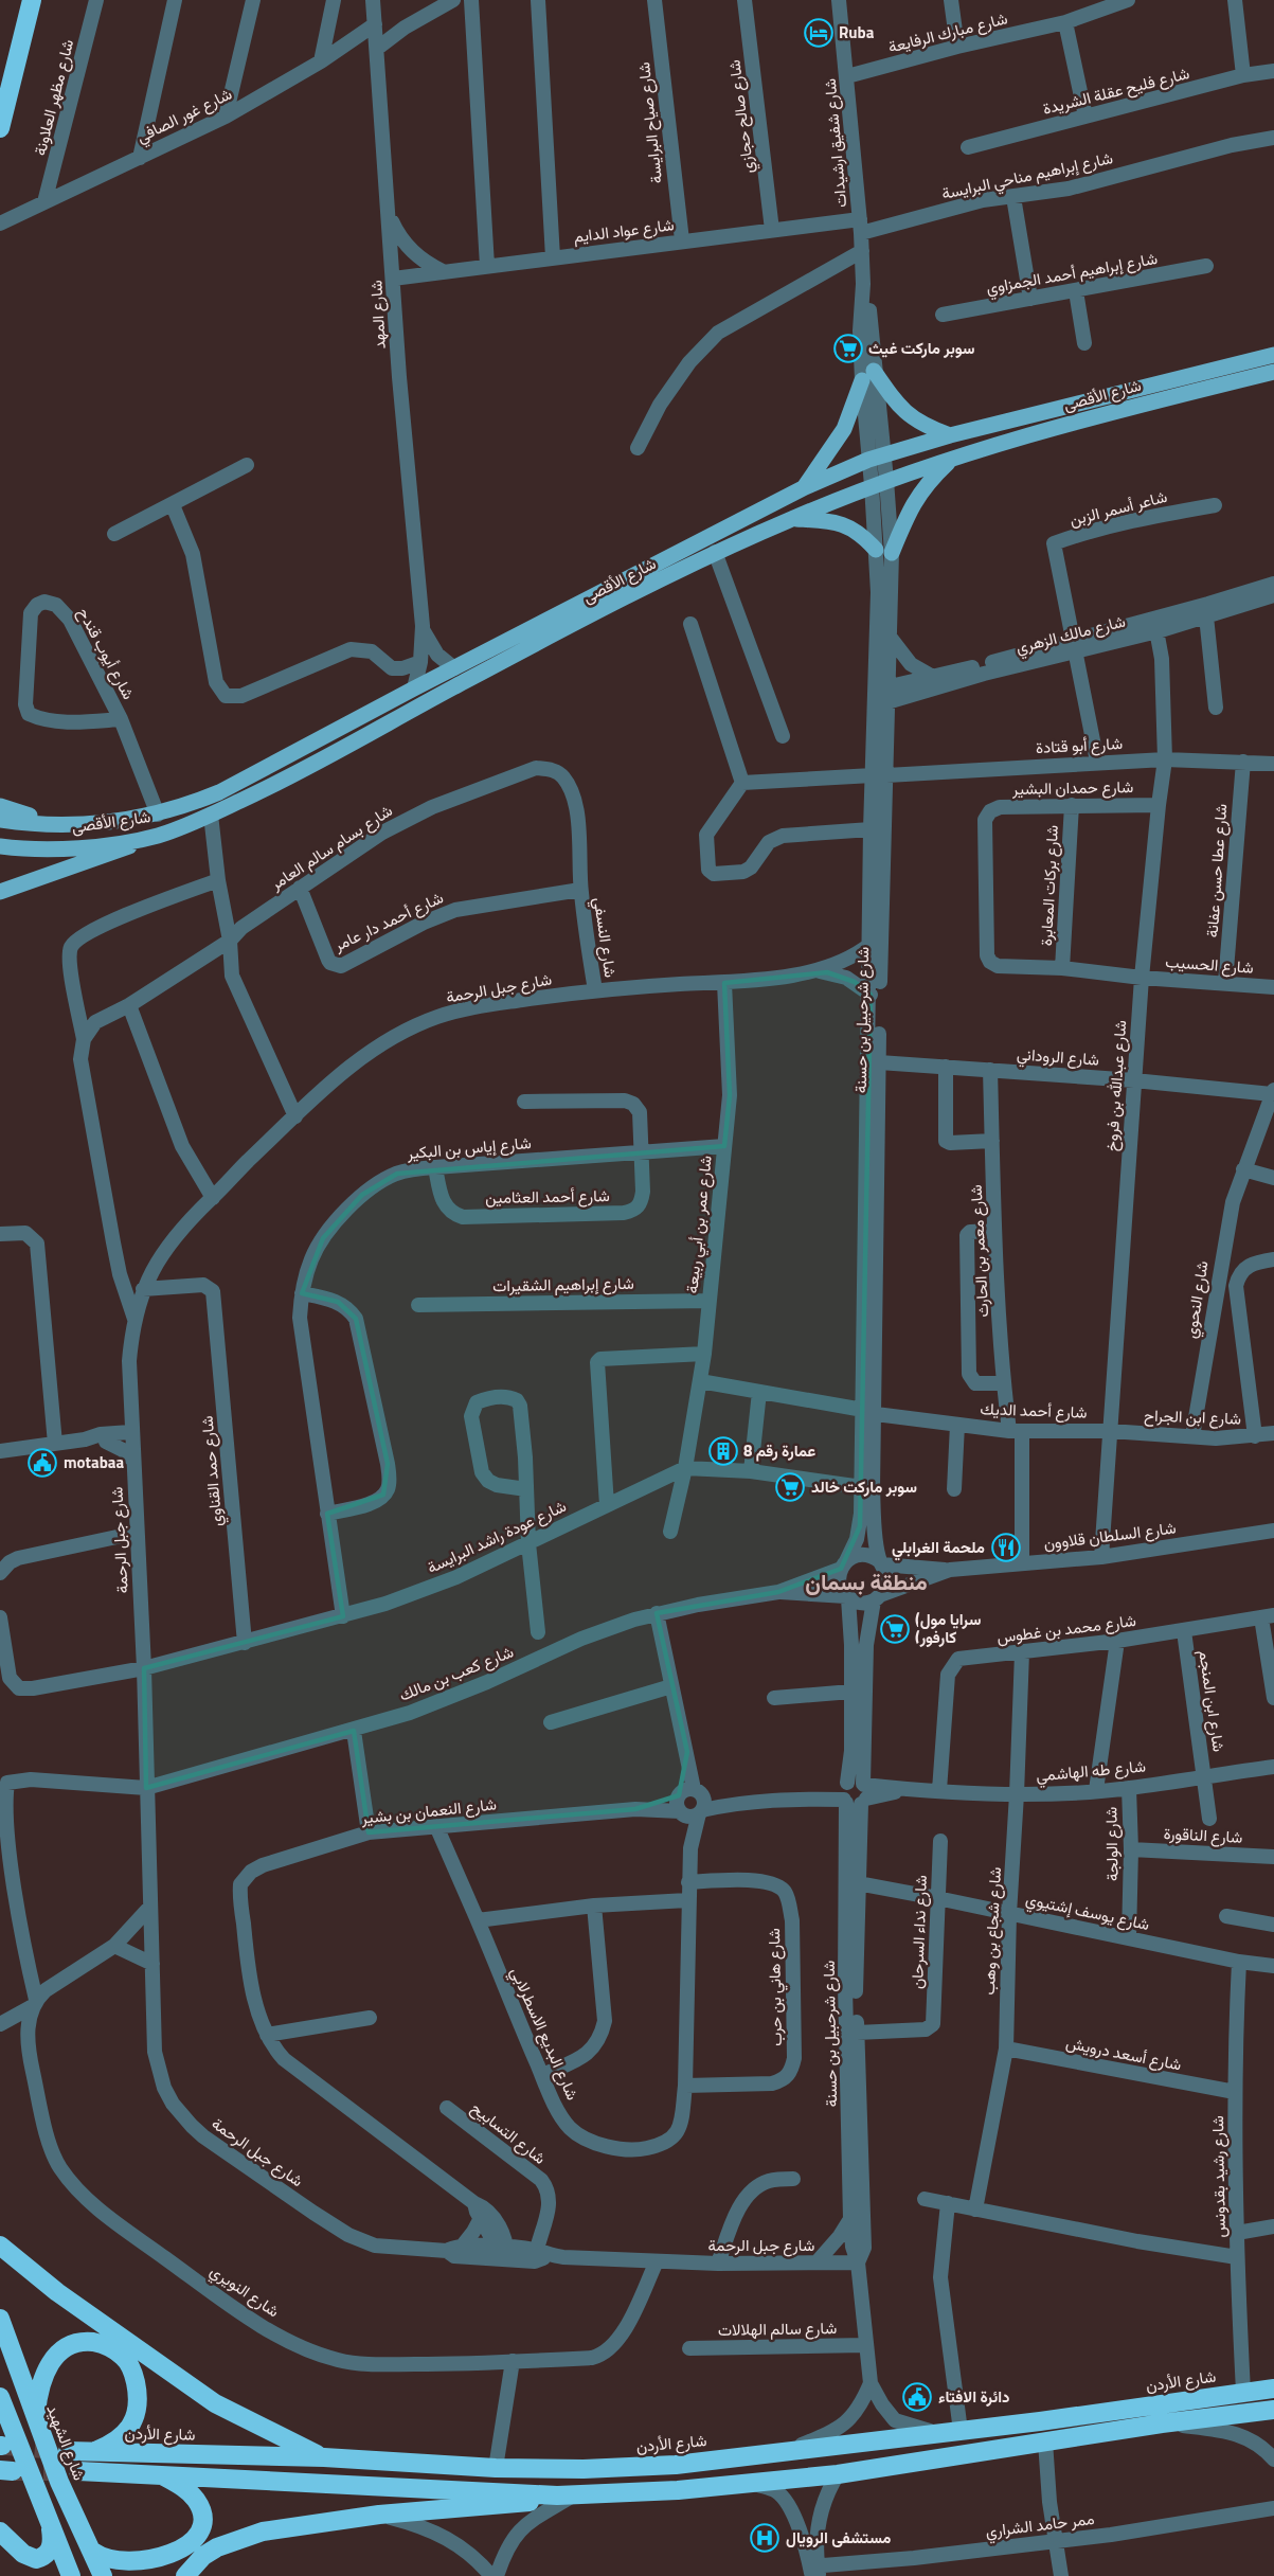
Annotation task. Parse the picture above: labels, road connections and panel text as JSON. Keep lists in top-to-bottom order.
{
  "streets": {
    "highway": ["شارع الأردن", "شارع الشهيد"],
    "main road": ["شارع الأقصى"],
    "street": [
      "شارع مبارك الرفايعة",
      "شارع فليح عقلة الشريدة",
      "شارع مظهر العلاونة",
      "شارع غور الصافي",
      "شارع صالح حجازي",
      "شارع صياح البرايسة",
      "شارع شفيق ارشيدات",
      "شارع إبراهيم مناحي البرايسة",
      "شارع عواد الدايم",
      "شارع إبراهيم أحمد الجمزاوي",
      "شارع المهد",
      "شاعر أسمر الزبن",
      "شارع مالك الزهري",
      "شارع أيوب قندح",
      "شارع أبو قتادة",
      "شارع حمدان البشير",
      "شارع بسام سالم العامر",
      "شارع عطا حسن عفانة",
      "شارع بركات المعابرة",
      "شارع أحمد دار عامر",
      "شارع النسفي",
      "شارع الحسيب",
      "شارع جبل الرحمة",
      "شارع شرحبيل بن حسنة",
      "شارع الروداني",
      "شارع عبدالله بن فروخ",
      "شارع إياس بن البكير",
      "شارع أحمد العثامين",
      "شارع عمر بن أبي ربيعة",
      "شارع معمر بن الحارث",
      "شارع إبراهيم الشقيرات",
      "شارع النحوي",
      "شارع أحمد الديك",
      "شارع ابن الجراح",
      "شارع حمد القناوي",
      "شارع السلطان قلاوون",
      "شارع عودة راشد البرايسة",
      "شارع محمد بن غطوس",
      "شارع كعب بن مالك",
      "شارع ابن المنجم",
      "شارع طه الهاشمي",
      "شارع النعمان بن بشير",
      "شارع الناقورة",
      "شارع الولجة",
      "شارع يوسف إشتيوي",
      "شارع شجاع بن وهب",
      "شارع نداء السرحان",
      "شارع هاني بن حرب",
      "شارع البديع الاسطرلابي",
      "شارع أسعد درويش",
      "شارع التسابيح",
      "شارع رشيد بقدونس",
      "شارع النويري",
      "شارع سالم الهلالات",
      "ممر حامد الشراري"
    ]
  },
  "crossings": [
    ["شارع مبارك الرفايعة", "شارع شفيق ارشيدات"],
    ["شارع مظهر العلاونة", "شارع غور الصافي"],
    ["شارع غور الصافي", "شارع المهد"],
    ["شارع صالح حجازي", "شارع عواد الدايم"],
    ["شارع صياح البرايسة", "شارع عواد الدايم"],
    ["شارع شفيق ارشيدات", "شارع إبراهيم مناحي البرايسة"],
    ["شارع شفيق ارشيدات", "شارع عواد الدايم"],
    ["شارع شفيق ارشيدات", "شارع الأقصى"],
    ["شارع شفيق ارشيدات", "شارع شرحبيل بن حسنة"],
    ["شارع إبراهيم مناحي البرايسة", "شارع عواد الدايم"],
    ["شارع عواد الدايم", "شارع المهد"],
    ["شارع المهد", "شارع الأقصى"],
    ["شارع الأقصى", "شارع أيوب قندح"],
    ["شارع الأقصى", "شارع شرحبيل بن حسنة"],
    ["شاعر أسمر الزبن", "شارع مالك الزهري"],
    ["شارع مالك الزهري", "شارع شرحبيل بن حسنة"],
    ["شارع مالك الزهري", "شارع عبدالله بن فروخ"],
    ["شارع أبو قتادة", "شارع عطا حسن عفانة"],
    ["شارع أبو قتادة", "شارع شرحبيل بن حسنة"],
    ["شارع أبو قتادة", "شارع عبدالله بن فروخ"],
    ["شارع حمدان البشير", "شارع بركات المعابرة"],
    ["شارع حمدان البشير", "شارع الحسيب"],
    ["شارع حمدان البشير", "شارع عبدالله بن فروخ"],
    ["شارع بسام سالم العامر", "شارع أحمد دار عامر"],
    ["شارع بسام سالم العامر", "شارع النسفي"],
    ["شارع عطا حسن عفانة", "شارع الحسيب"],
    ["شارع أحمد دار عامر", "شارع النسفي"],
    ["شارع النسفي", "شارع جبل الرحمة"],
    ["شارع الحسيب", "شارع عبدالله بن فروخ"],
    ["شارع جبل الرحمة", "شارع شرحبيل بن حسنة"],
    ["شارع جبل الرحمة", "شارع عمر بن أبي ربيعة"],
    ["شارع جبل الرحمة", "شارع حمد القناوي"],
    ["شارع جبل الرحمة", "شارع عودة راشد البرايسة"],
    ["شارع جبل الرحمة", "شارع كعب بن مالك"],
    ["شارع جبل الرحمة", "شارع النعمان بن بشير"],
    ["شارع جبل الرحمة", "شارع التسابيح"],
    ["شارع جبل الرحمة", "شارع النويري"],
    ["شارع شرحبيل بن حسنة", "شارع الروداني"],
    ["شارع شرحبيل بن حسنة", "شارع أحمد الديك"],
    ["شارع شرحبيل بن حسنة", "شارع السلطان قلاوون"],
    ["شارع شرحبيل بن حسنة", "شارع عودة راشد البرايسة"],
    ["شارع شرحبيل بن حسنة", "شارع كعب بن مالك"],
    ["شارع شرحبيل بن حسنة", "شارع طه الهاشمي"],
    ["شارع شرحبيل بن حسنة", "شارع يوسف إشتيوي"],
    ["شارع شرحبيل بن حسنة", "شارع نداء السرحان"],
    ["شارع شرحبيل بن حسنة", "شارع سالم الهلالات"],
    ["شارع شرحبيل بن حسنة", "شارع الأردن"],
    ["شارع الروداني", "شارع عبدالله بن فروخ"],
    ["شارع الروداني", "شارع معمر بن الحارث"],
    ["شارع الروداني", "شارع النحوي"],
    ["شارع عبدالله بن فروخ", "شارع أحمد الديك"],
    ["شارع عبدالله بن فروخ", "شارع ابن الجراح"],
    ["شارع عبدالله بن فروخ", "شارع السلطان قلاوون"],
    ["شارع إياس بن البكير", "شارع أحمد العثامين"],
    ["شارع إياس بن البكير", "شارع عمر بن أبي ربيعة"],
    ["شارع إياس بن البكير", "شارع عودة راشد البرايسة"],
    ["شارع عمر بن أبي ربيعة", "شارع إبراهيم الشقيرات"],
    ["شارع عمر بن أبي ربيعة", "شارع أحمد الديك"],
    ["شارع عمر بن أبي ربيعة", "شارع عودة راشد البرايسة"],
    ["شارع معمر بن الحارث", "شارع أحمد الديك"],
    ["شارع معمر بن الحارث", "شارع السلطان قلاوون"],
    ["شارع النحوي", "شارع ابن الجراح"],
    ["شارع أحمد الديك", "شارع ابن الجراح"],
    ["شارع حمد القناوي", "شارع عودة راشد البرايسة"],
    ["شارع السلطان قلاوون", "شارع كعب بن مالك"],
    ["شارع محمد بن غطوس", "شارع ابن المنجم"],
    ["شارع محمد بن غطوس", "شارع طه الهاشمي"],
    ["شارع محمد بن غطوس", "شارع شجاع بن وهب"],
    ["شارع ابن المنجم", "شارع طه الهاشمي"],
    ["شارع طه الهاشمي", "شارع الولجة"],
    ["شارع طه الهاشمي", "شارع شجاع بن وهب"],
    ["شارع النعمان بن بشير", "شارع البديع الاسطرلابي"],
    ["شارع الناقورة", "شارع الولجة"],
    ["شارع الولجة", "شارع يوسف إشتيوي"],
    ["شارع يوسف إشتيوي", "شارع شجاع بن وهب"],
    ["شارع يوسف إشتيوي", "شارع نداء السرحان"],
    ["شارع يوسف إشتيوي", "شارع رشيد بقدونس"],
    ["شارع شجاع بن وهب", "شارع أسعد درويش"],
    ["شارع هاني بن حرب", "شارع البديع الاسطرلابي"],
    ["شارع أسعد درويش", "شارع رشيد بقدونس"],
    ["شارع رشيد بقدونس", "شارع الأردن"]
  ],
  "districts": ["منطقة بسمان"],
  "places": {
    "hotel": ["Ruba"],
    "supermarket": ["سوبر ماركت غيث", "سوبر ماركت خالد", "(سرايا مول (كارفور"],
    "building": ["عمارة رقم 8"],
    "public building": ["motabaa", "دائرة الافتاء"],
    "restaurant": ["ملحمة الغرابلي"],
    "hospital": ["مستشفى الرويال"]
  }
}
